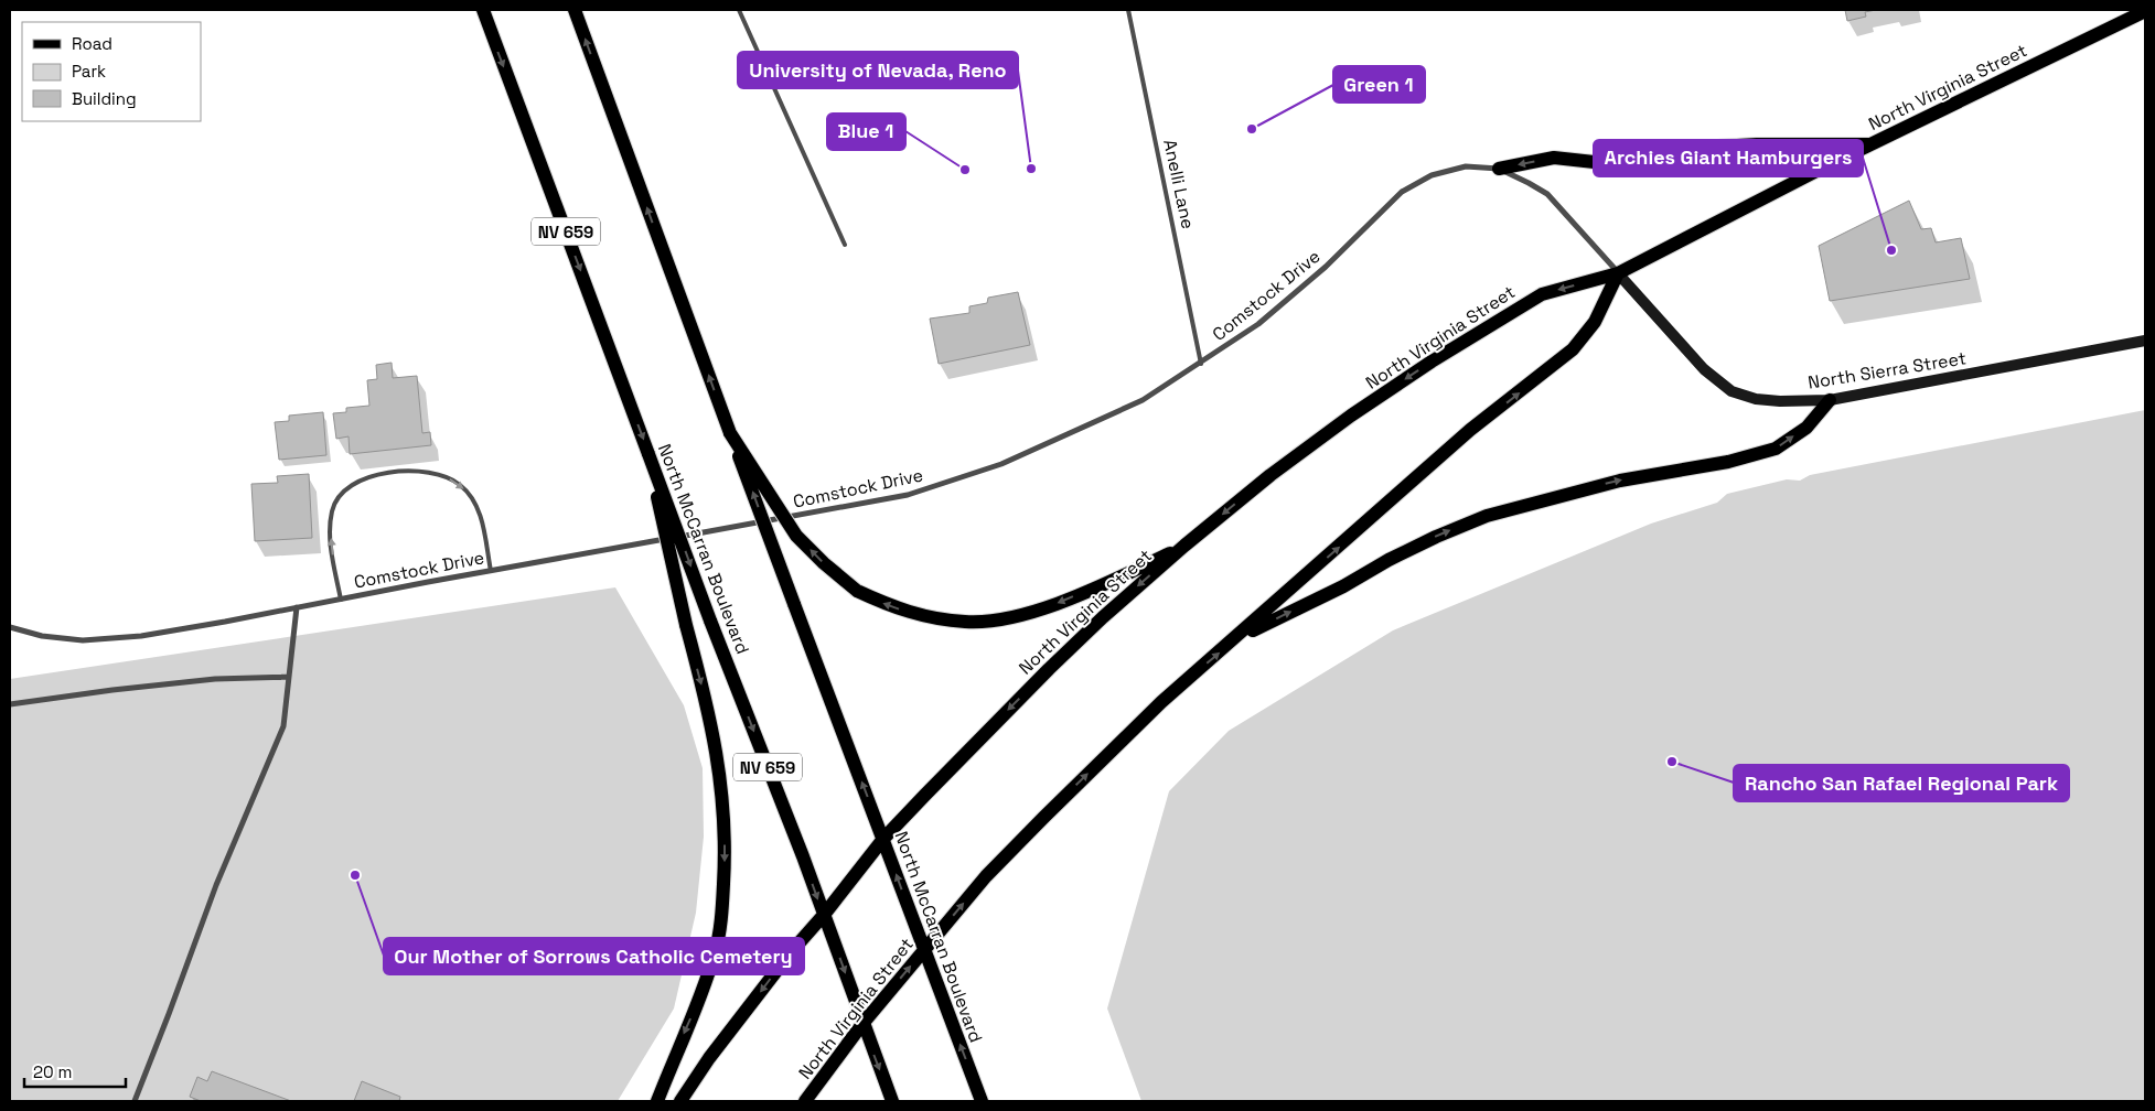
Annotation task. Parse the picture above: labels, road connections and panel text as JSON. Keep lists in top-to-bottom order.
{
  "streets": {
    "main road": [
      "North Virginia Street",
      "NV 659",
      "North Sierra Street",
      "North McCarran Boulevard"
    ],
    "street": ["Comstock Drive"],
    "lane": ["Anelli Lane"]
  },
  "crossings": [
    ["North Virginia Street", "Comstock Drive"],
    ["North Virginia Street", "North Sierra Street"],
    ["North Virginia Street", "North McCarran Boulevard"],
    ["Anelli Lane", "Comstock Drive"],
    ["Comstock Drive", "North Sierra Street"]
  ],
  "places": [
    "Green 1",
    "University of Nevada, Reno",
    "Blue 1",
    "Archies Giant Hamburgers",
    "Rancho San Rafael Regional Park",
    "Our Mother of Sorrows Catholic Cemetery"
  ],
  "legend": ["Road", "Park", "Building"],
  "scale_bar": "20 m"
}
